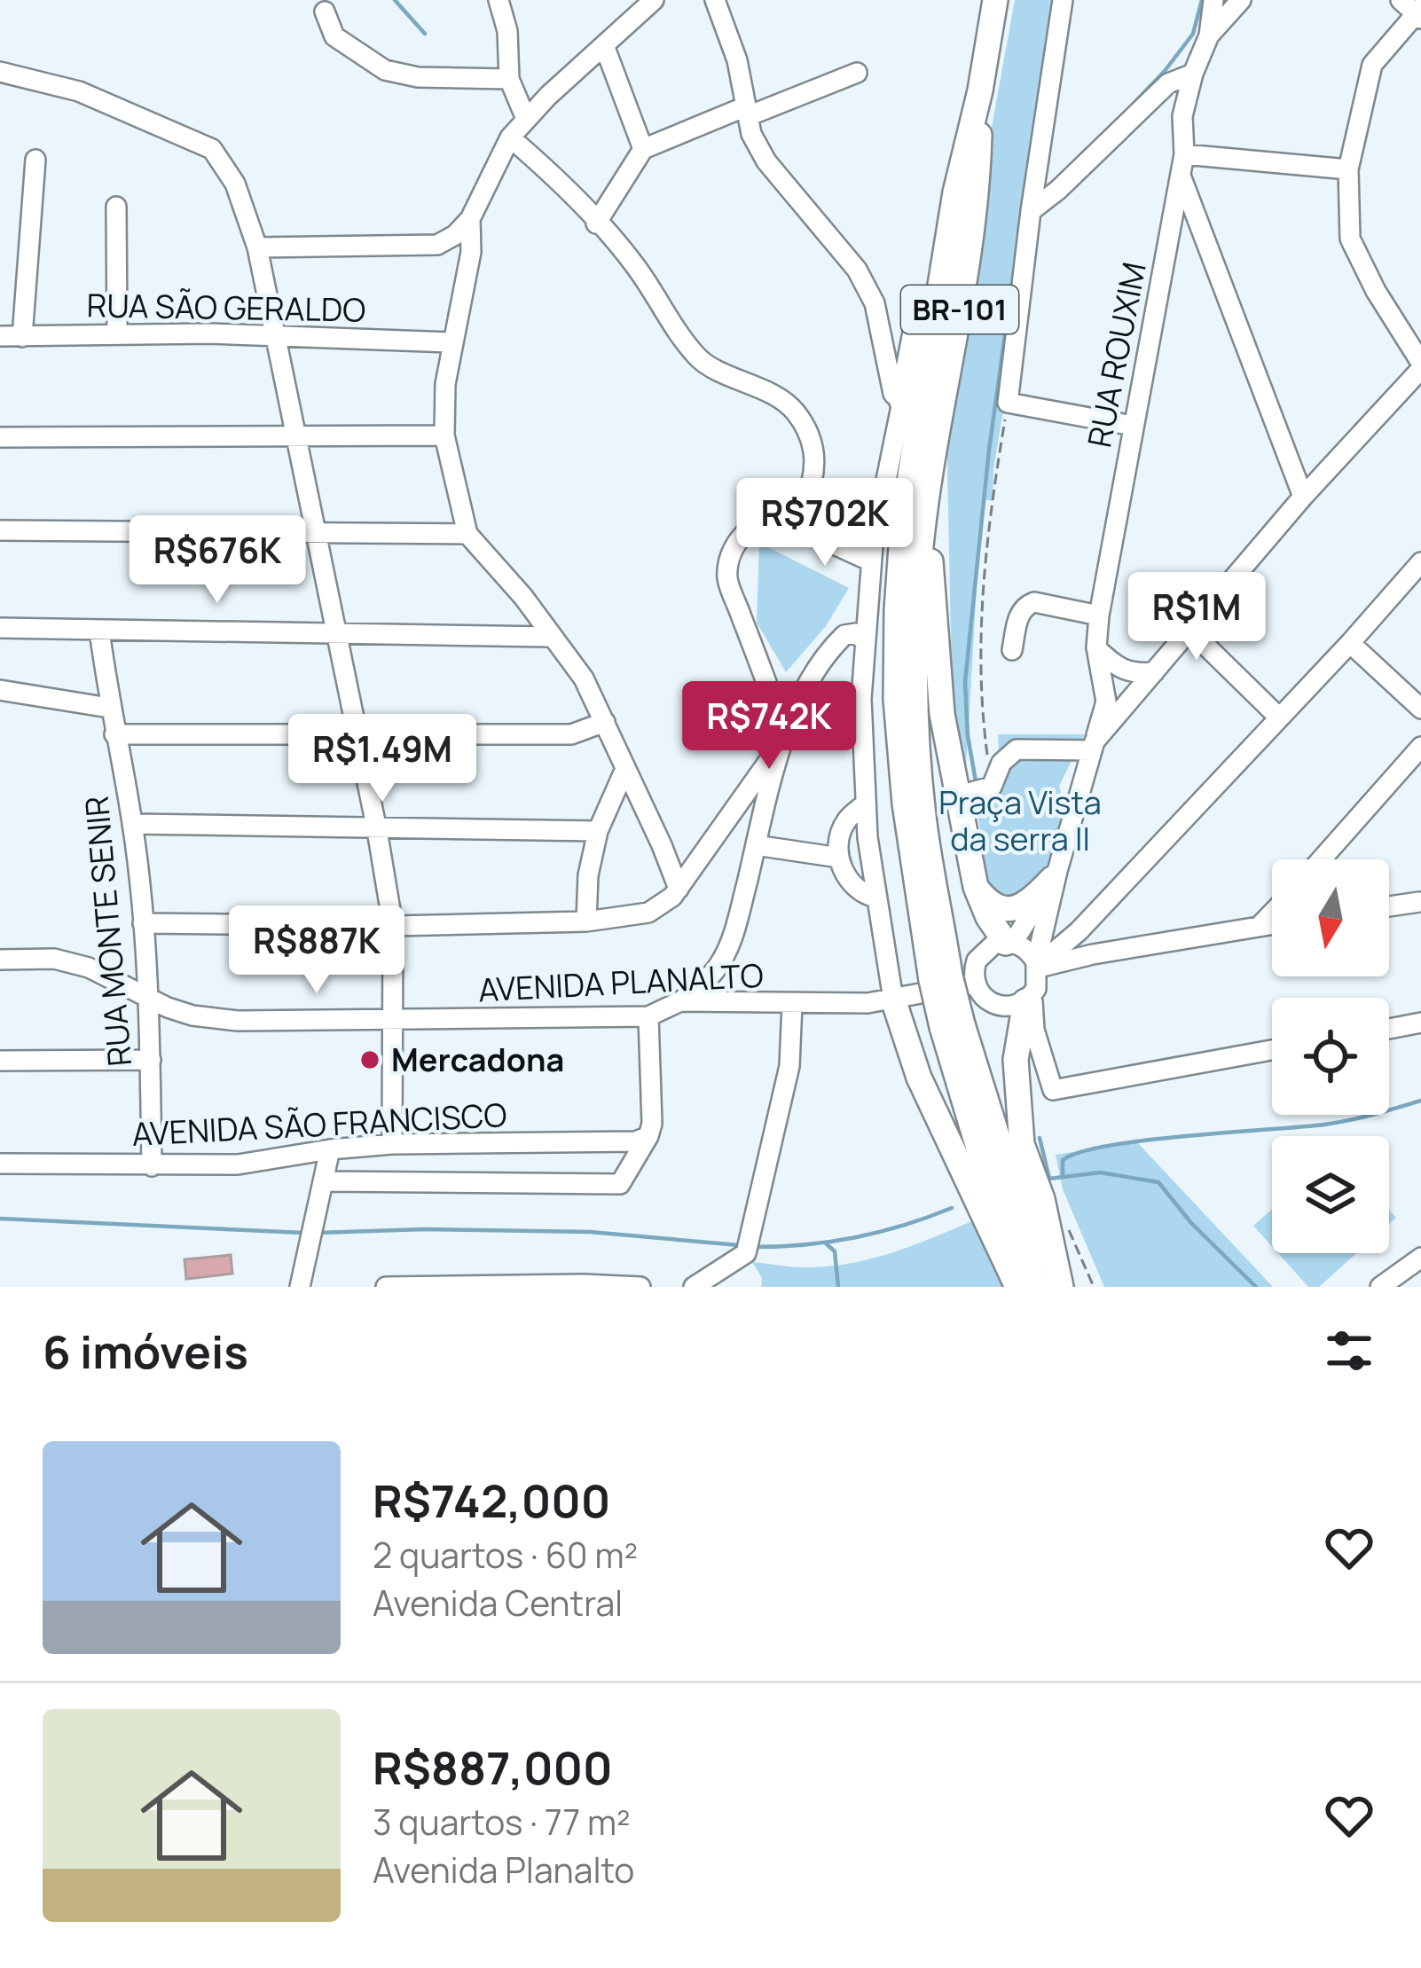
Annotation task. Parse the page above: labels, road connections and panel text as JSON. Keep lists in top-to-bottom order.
{
  "streets": {
    "main road": ["BR-101"],
    "street": [
      "RUA SÃO GERALDO",
      "RUA ROUXIM",
      "RUA MONTE SENIR",
      "AVENIDA PLANALTO",
      "AVENIDA SÃO FRANCISCO"
    ]
  },
  "crossings": [
    ["RUA MONTE SENIR", "AVENIDA PLANALTO"],
    ["RUA MONTE SENIR", "AVENIDA SÃO FRANCISCO"]
  ],
  "parks": ["Praça Vista da serra II"],
  "places": ["Mercadona"],
  "north": "bottom",
  "page": {
    "price": [
      "R$702K",
      "R$676K",
      "R$1M",
      "R$742K",
      "R$1.49M",
      "R$887K"
    ],
    "heading": "6 imóveis",
    "list": [
      {
        "name": "R$742,000",
        "note": "2 quartos · 60 m² · Avenida Central"
      },
      {
        "name": "R$887,000",
        "note": "3 quartos · 77 m² · Avenida Planalto"
      }
    ]
  }
}
